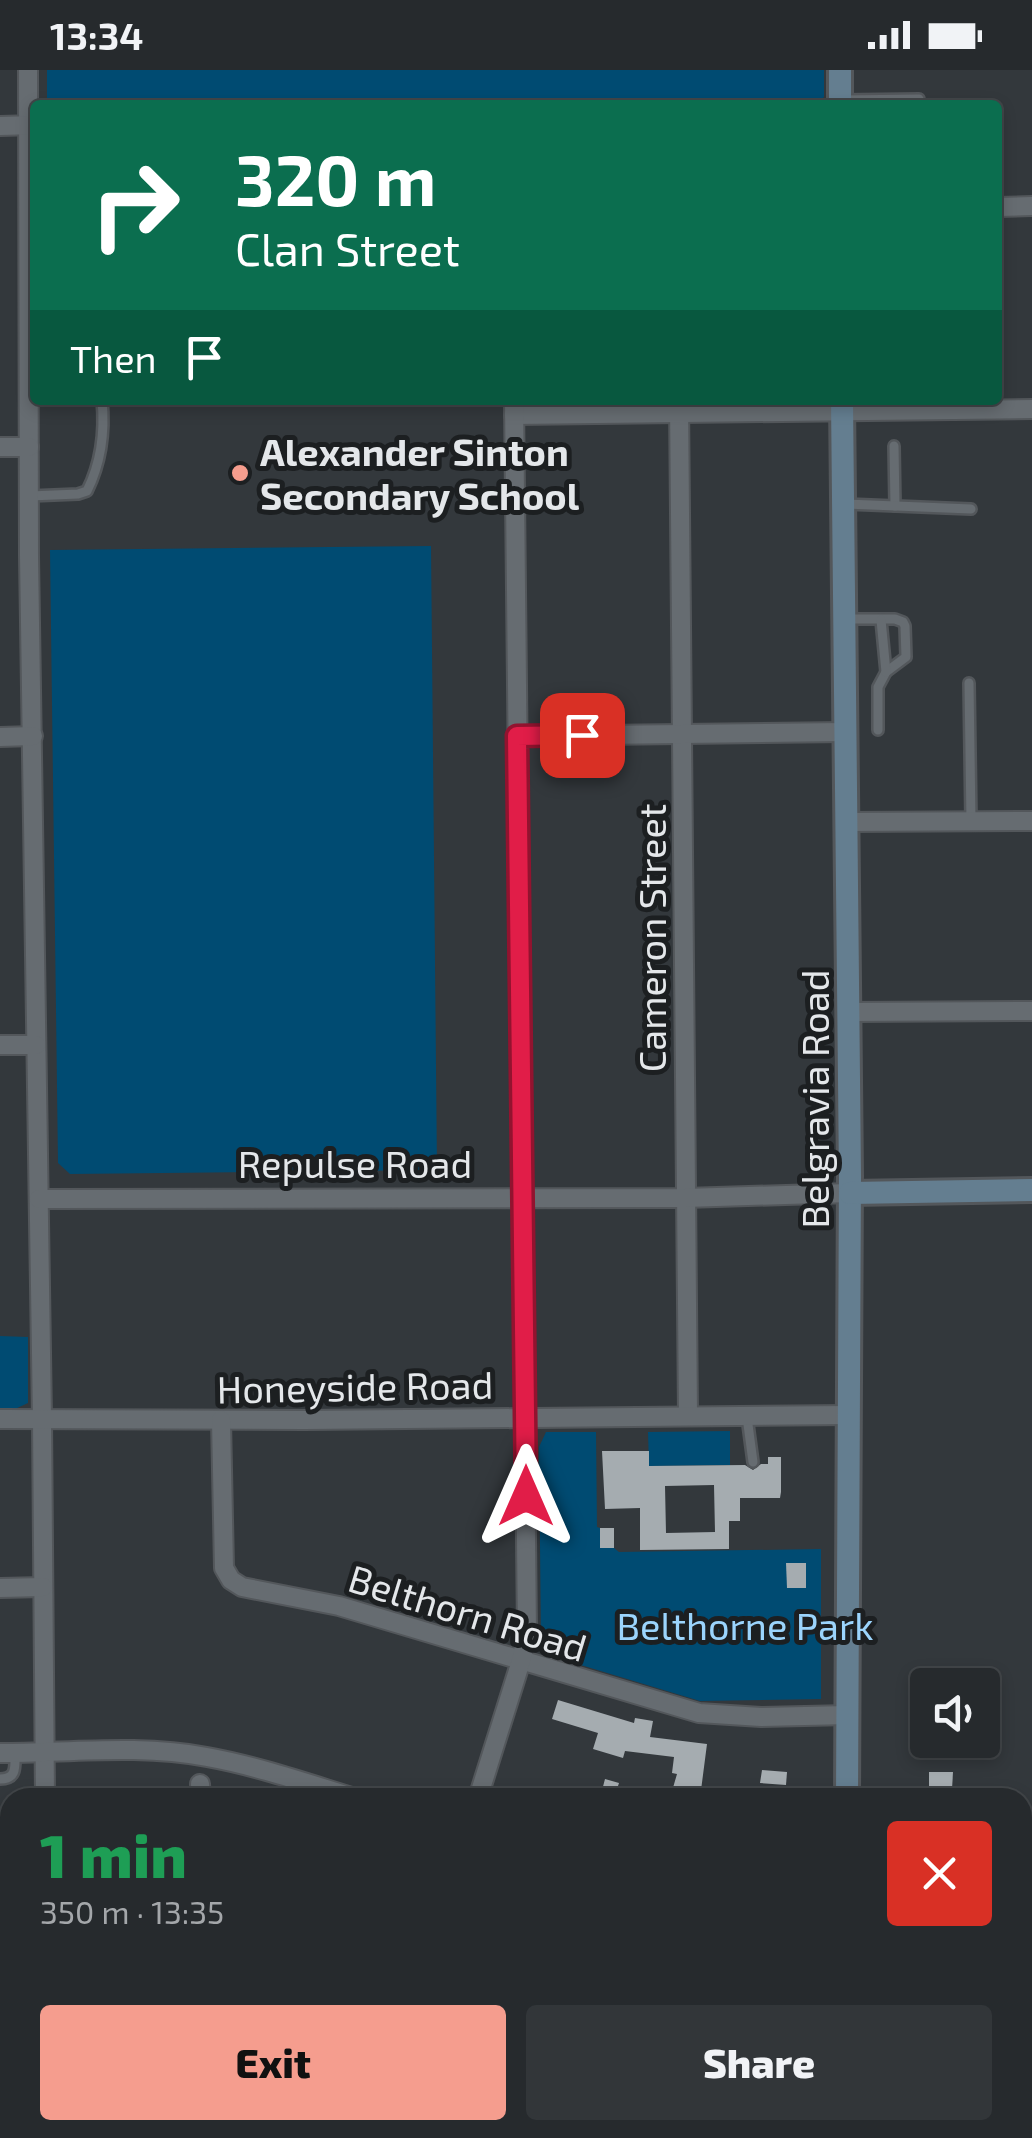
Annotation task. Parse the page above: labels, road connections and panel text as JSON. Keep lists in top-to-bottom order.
{
  "streets": {
    "street": [
      "Cameron Street",
      "Belgravia Road",
      "Repulse Road",
      "Honeyside Road",
      "Belthorn Road"
    ]
  },
  "crossings": [
    ["Cameron Street", "Repulse Road"],
    ["Cameron Street", "Honeyside Road"],
    ["Belgravia Road", "Repulse Road"],
    ["Belgravia Road", "Honeyside Road"],
    ["Belgravia Road", "Belthorn Road"],
    ["Honeyside Road", "Belthorn Road"]
  ],
  "parks": ["Belthorne Park"],
  "places": ["Alexander Sinton Secondary School"],
  "page": {
    "status": "13:34",
    "turn": ["320 m", "Clan Street"],
    "then": "Then",
    "heading": ["1 min", "350 m · 13:35"],
    "buttons": ["Exit", "Share"]
  }
}
